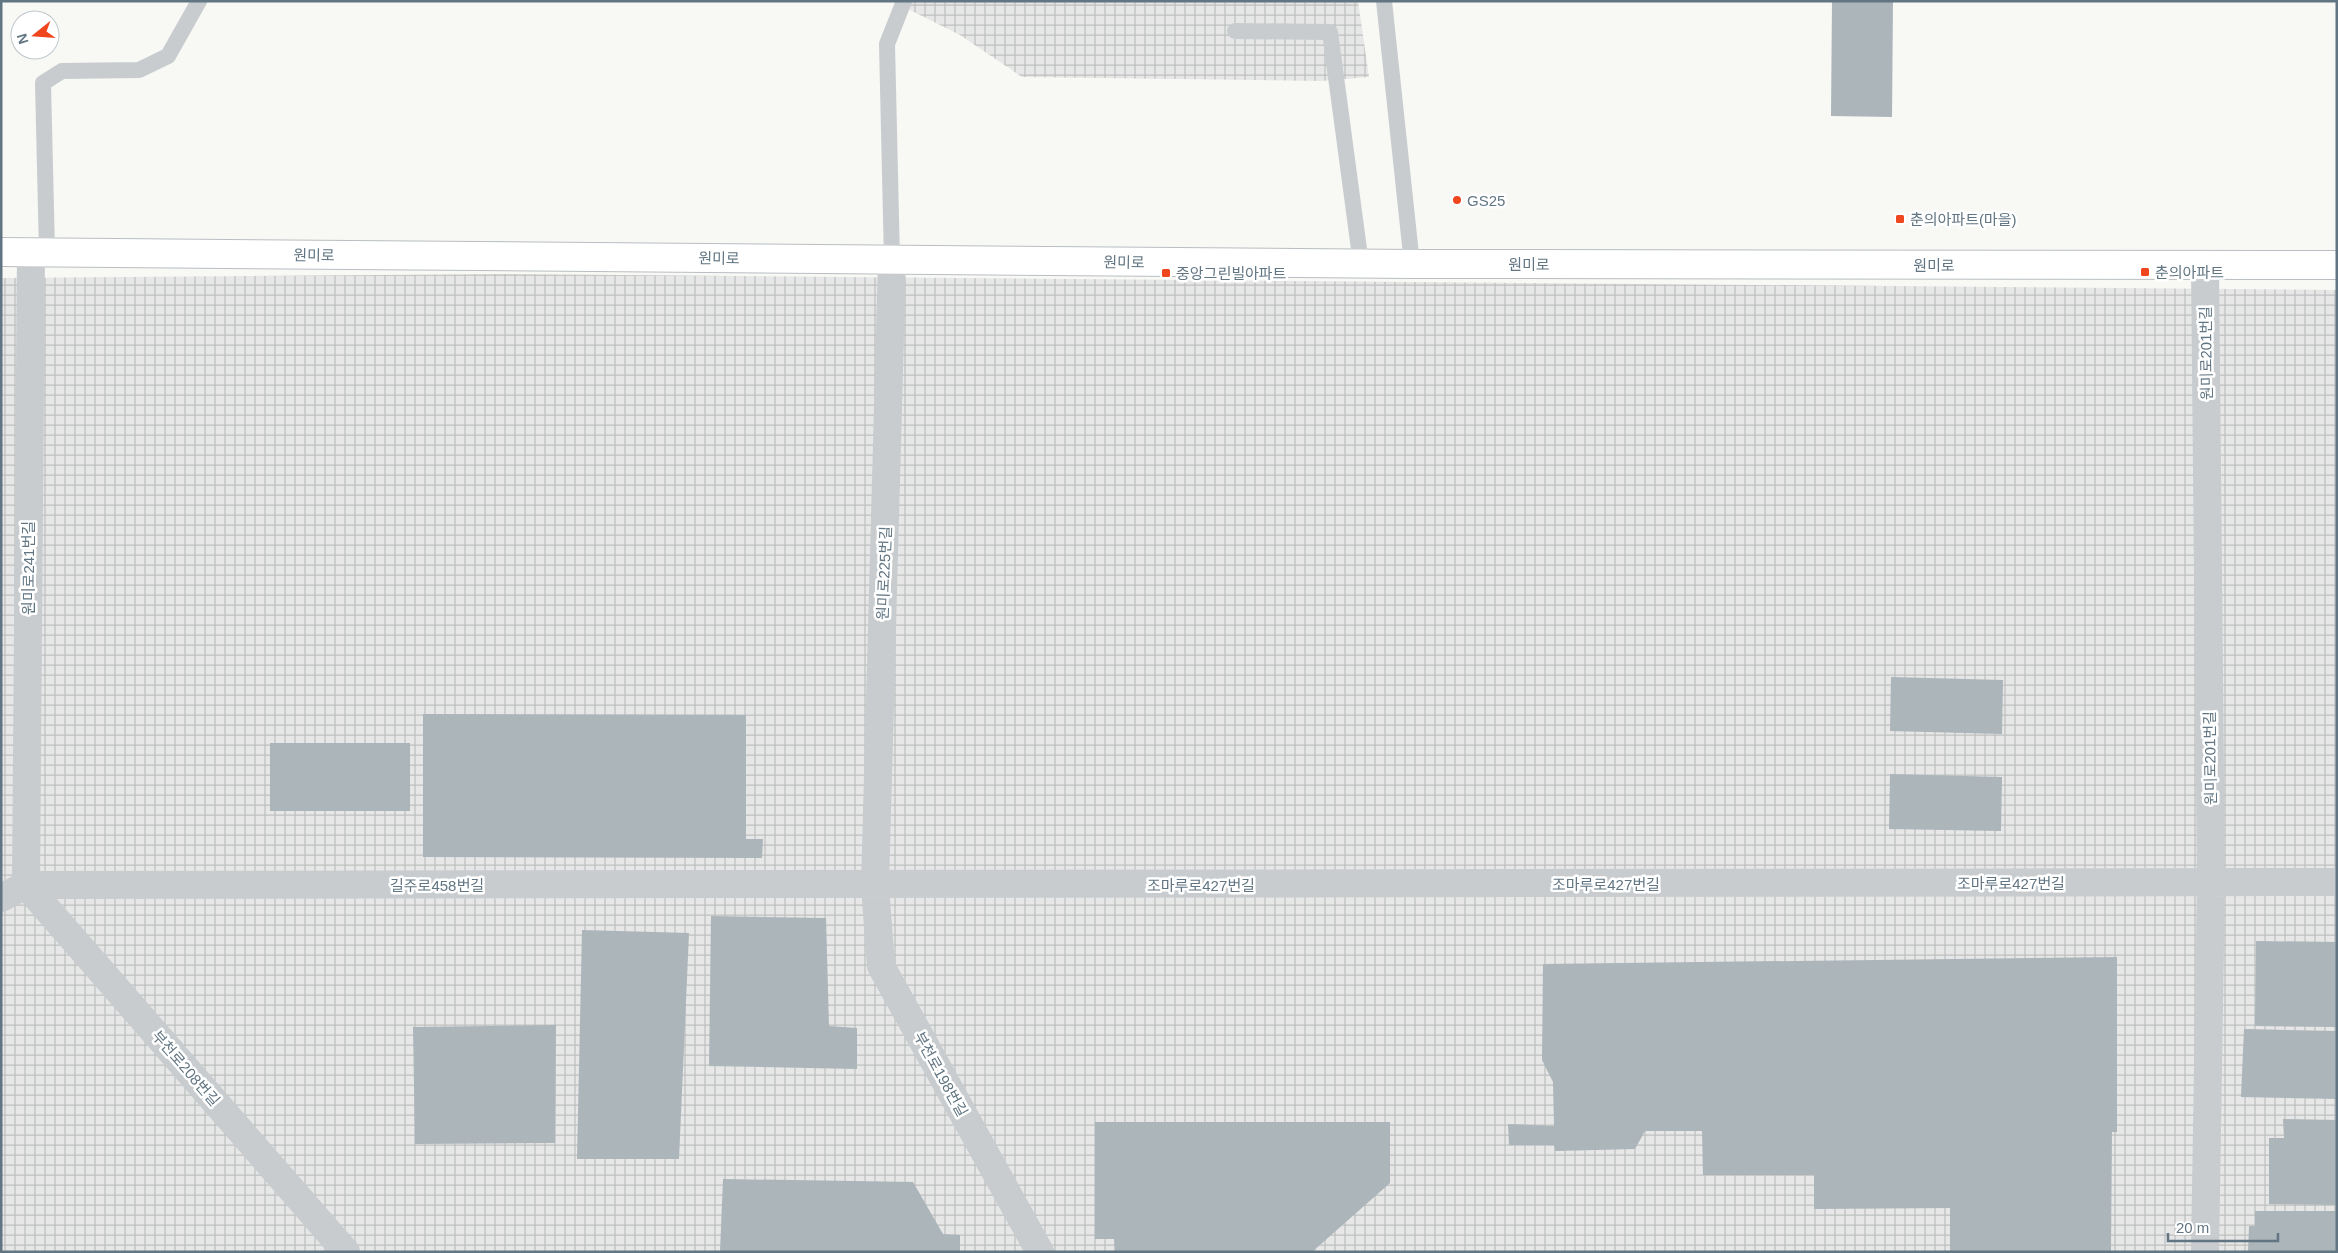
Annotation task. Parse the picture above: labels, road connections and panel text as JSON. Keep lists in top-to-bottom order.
{
  "streets": {
    "street": [
      "원미로",
      "원미로201번길",
      "원미로241번길",
      "원미로225번길",
      "조마루로427번길",
      "길주로458번길",
      "부천로208번길",
      "부천로198번길"
    ]
  },
  "crossings": [
    ["원미로", "원미로201번길"],
    ["원미로", "원미로241번길"],
    ["원미로", "원미로225번길"],
    ["원미로201번길", "조마루로427번길"],
    ["원미로241번길", "길주로458번길"],
    ["원미로241번길", "부천로208번길"],
    ["원미로225번길", "조마루로427번길"],
    ["원미로225번길", "길주로458번길"],
    ["원미로225번길", "부천로198번길"],
    ["조마루로427번길", "길주로458번길"],
    ["조마루로427번길", "부천로198번길"],
    ["길주로458번길", "부천로208번길"],
    ["길주로458번길", "부천로198번길"]
  ],
  "places": {
    "other": ["GS25"],
    "transit": ["춘의아파트(마을)", "춘의아파트", "중앙그린빌아파트"]
  },
  "scale_bar": "20 m",
  "north": "left"
}
